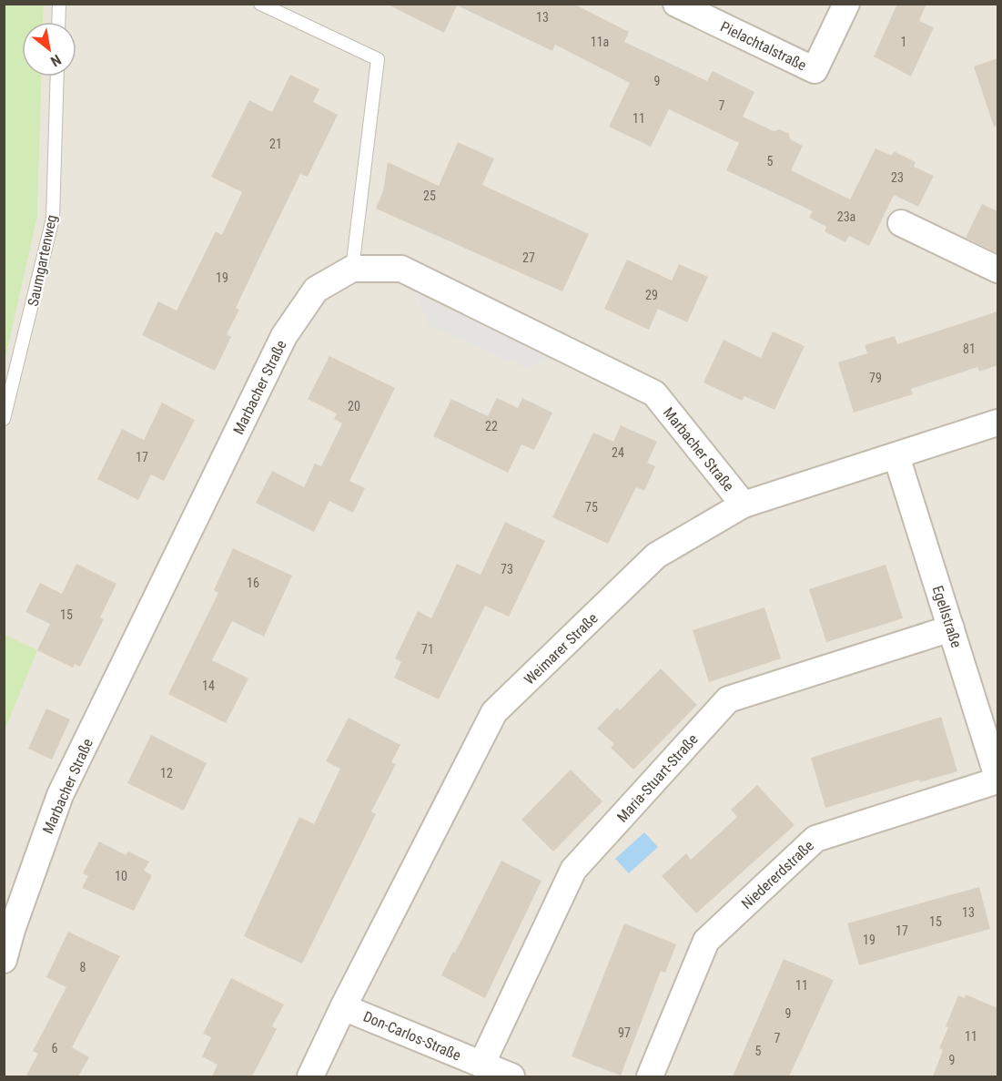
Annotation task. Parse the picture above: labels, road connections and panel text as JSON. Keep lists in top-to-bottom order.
{
  "streets": {
    "street": [
      "Pielachtalstraße",
      "Marbacher Straße",
      "Egellstraße",
      "Weimarer Straße",
      "Maria-Stuart-Straße",
      "Niedererdstraße",
      "Don-Carlos-Straße"
    ],
    "lane": ["Saumgartenweg"]
  },
  "crossings": [
    ["Marbacher Straße", "Weimarer Straße"],
    ["Egellstraße", "Weimarer Straße"],
    ["Egellstraße", "Maria-Stuart-Straße"],
    ["Egellstraße", "Niedererdstraße"],
    ["Weimarer Straße", "Don-Carlos-Straße"],
    ["Maria-Stuart-Straße", "Don-Carlos-Straße"]
  ],
  "house_numbers": [
    "13",
    "11a",
    "1",
    "9",
    "7",
    "11",
    "21",
    "5",
    "23",
    "25",
    "23a",
    "27",
    "19",
    "29",
    "81",
    "79",
    "20",
    "22",
    "24",
    "17",
    "75",
    "73",
    "16",
    "15",
    "71",
    "14",
    "12",
    "10",
    "13",
    "15",
    "17",
    "19",
    "8",
    "11",
    "9",
    "97",
    "11",
    "7",
    "6",
    "5",
    "9"
  ],
  "north": "bottom right"
}
